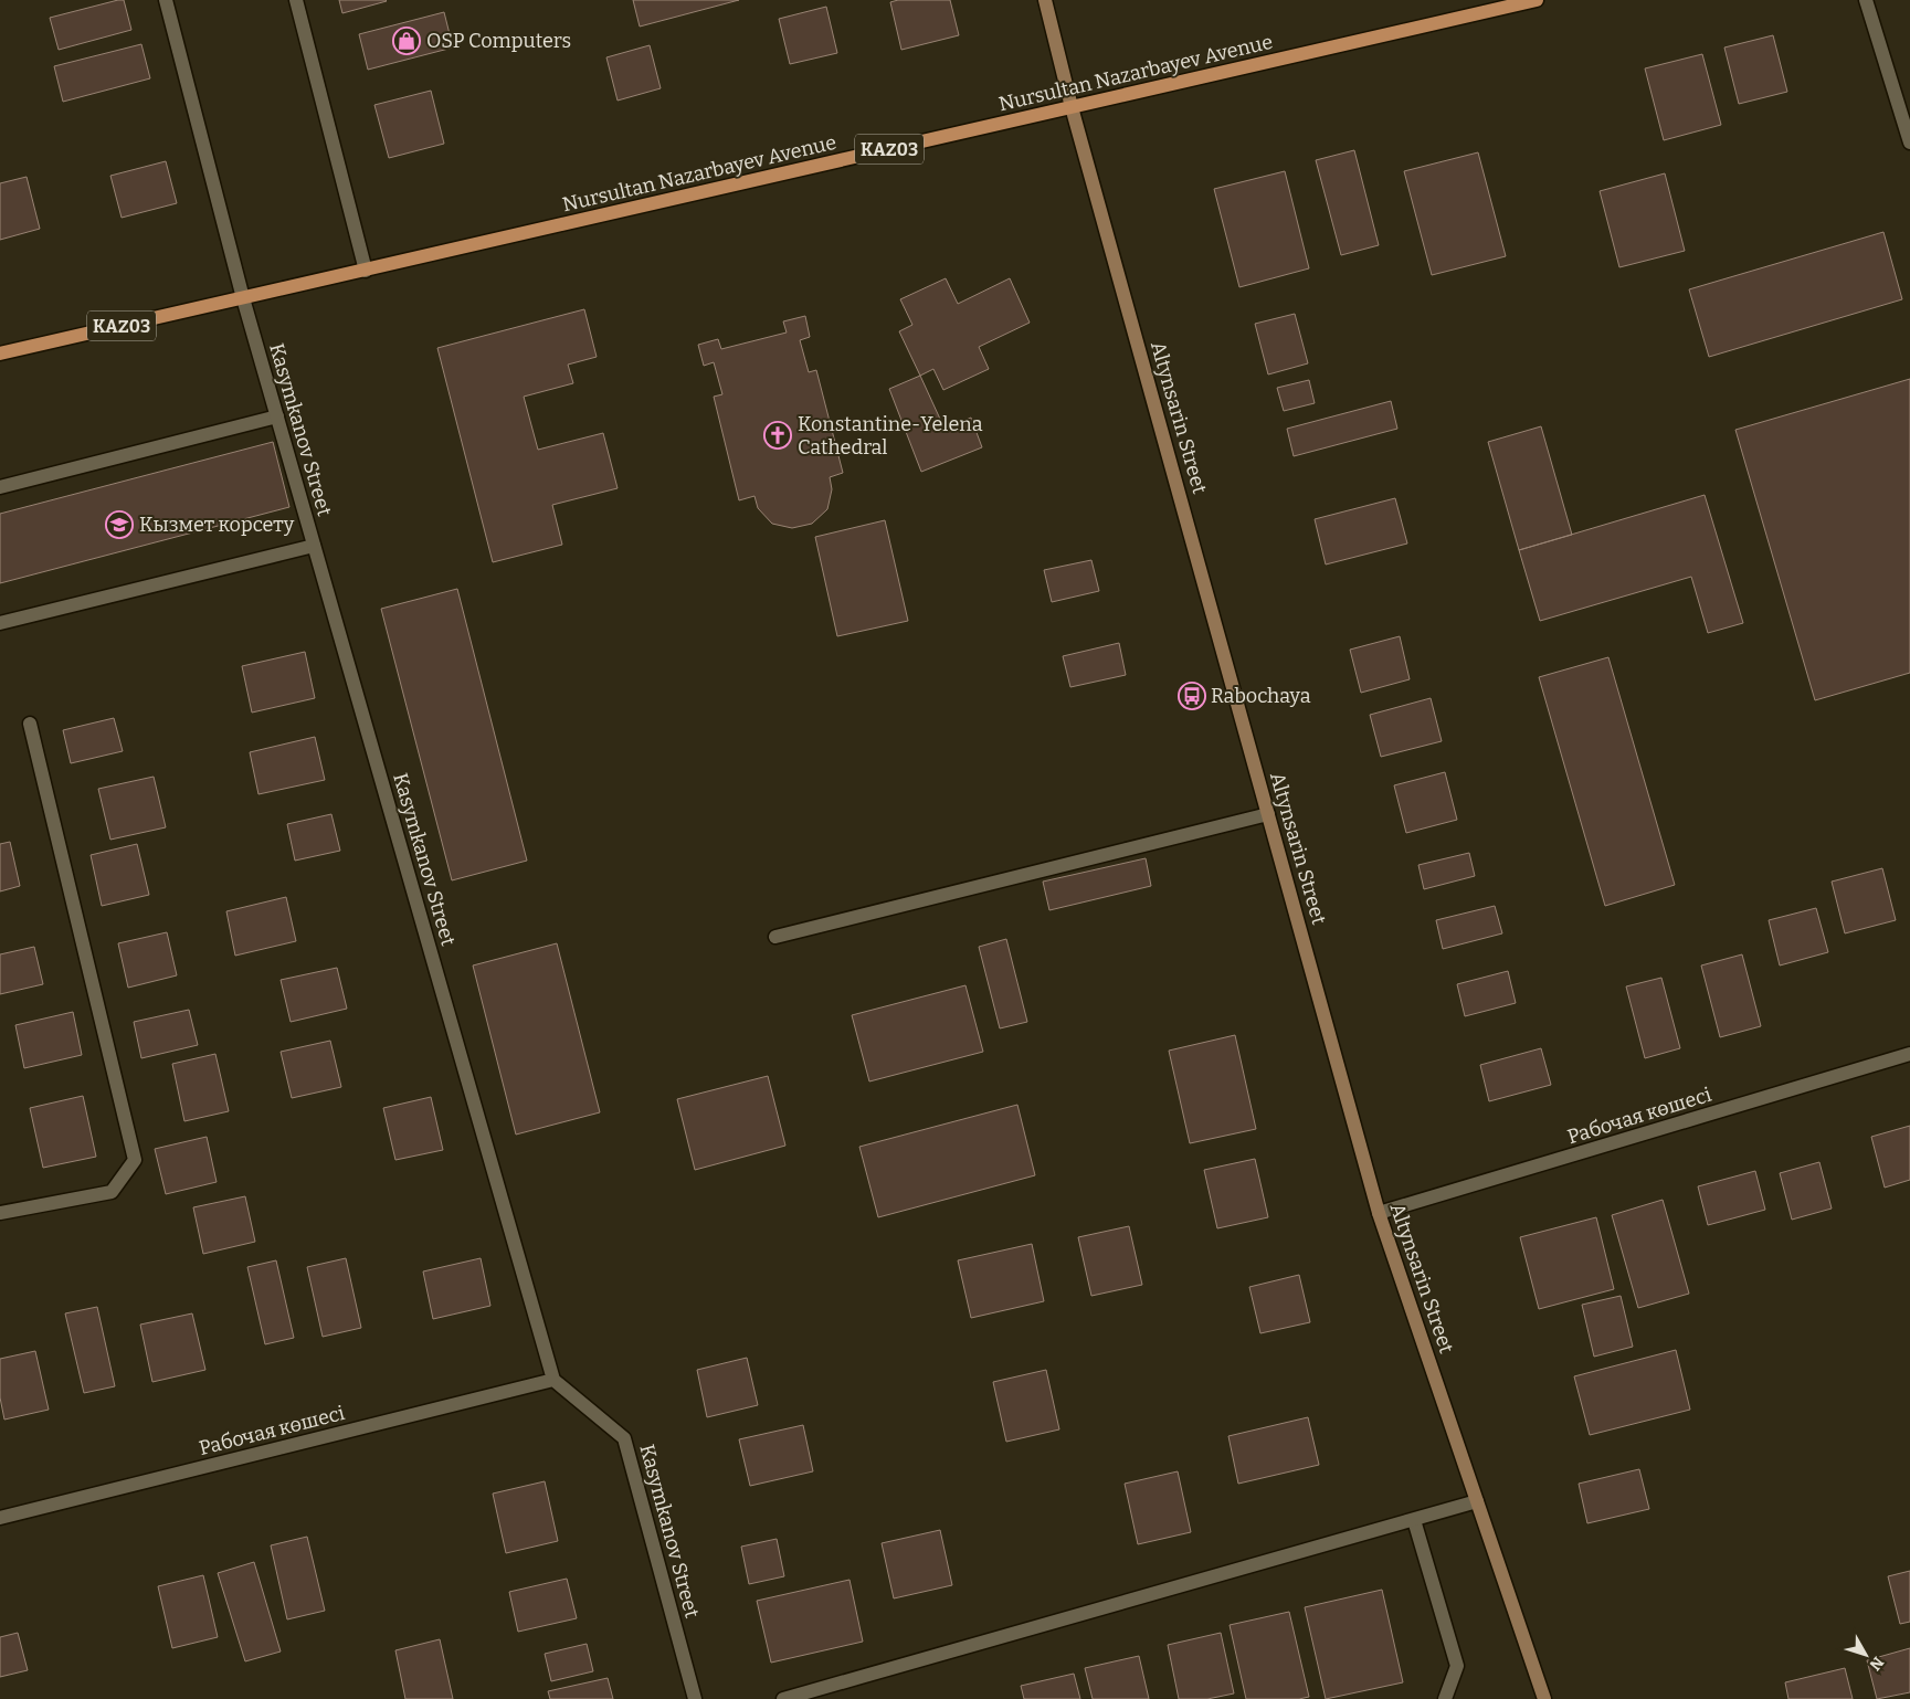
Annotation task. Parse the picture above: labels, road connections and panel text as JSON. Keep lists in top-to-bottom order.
{
  "streets": {
    "main road": ["Nursultan Nazarbayev Avenue", "KАZ03"],
    "street": ["Altynsarin Street", "Kasymkanov Street", "Рабочая көшесі"]
  },
  "crossings": [
    ["Nursultan Nazarbayev Avenue", "Altynsarin Street"],
    ["Nursultan Nazarbayev Avenue", "Kasymkanov Street"],
    ["Altynsarin Street", "Рабочая көшесі"],
    ["Kasymkanov Street", "Рабочая көшесі"]
  ],
  "places": {
    "shop": ["OSP Computers"],
    "church": ["Konstantine-Yelena Cathedral"],
    "school or university": ["Кызмет корсету"],
    "bus stop": ["Rabochaya"]
  },
  "north": "bottom right"
}
